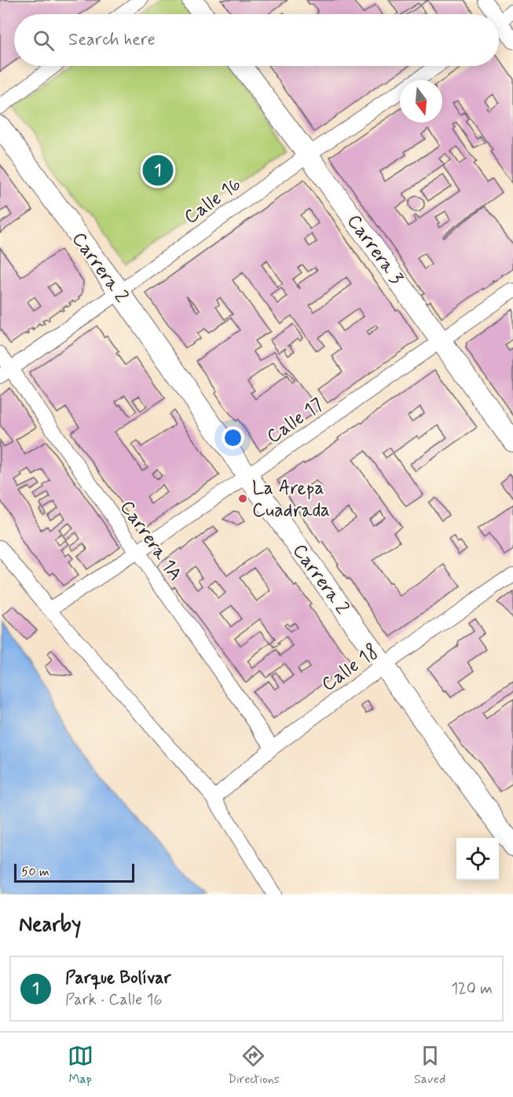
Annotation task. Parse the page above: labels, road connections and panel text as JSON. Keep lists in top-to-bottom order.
{
  "streets": {
    "main road": ["Carrera 3", "Carrera 2"],
    "street": [
      "Calle 16",
      "Calle 17",
      "Carrera 1A",
      "Calle 18"
    ]
  },
  "crossings": [
    ["Calle 16", "Carrera 3"],
    ["Calle 16", "Carrera 2"],
    ["Calle 16", "Carrera 1A"],
    ["Carrera 3", "Calle 17"],
    ["Carrera 2", "Calle 17"],
    ["Carrera 2", "Calle 18"],
    ["Calle 17", "Carrera 1A"],
    ["Carrera 1A", "Calle 18"]
  ],
  "places": ["La Arepa Cuadrada"],
  "scale_bar": "50 m",
  "north": "bottom",
  "page": {
    "search": "Search here",
    "pins": "1",
    "scale": "50 m",
    "heading": "Nearby",
    "list": [
      {
        "mark": "1",
        "name": "Parque Bolívar",
        "note": "Park · Calle 16",
        "value": "120 m"
      }
    ],
    "nav": ["Map", "Directions", "Saved"]
  }
}
